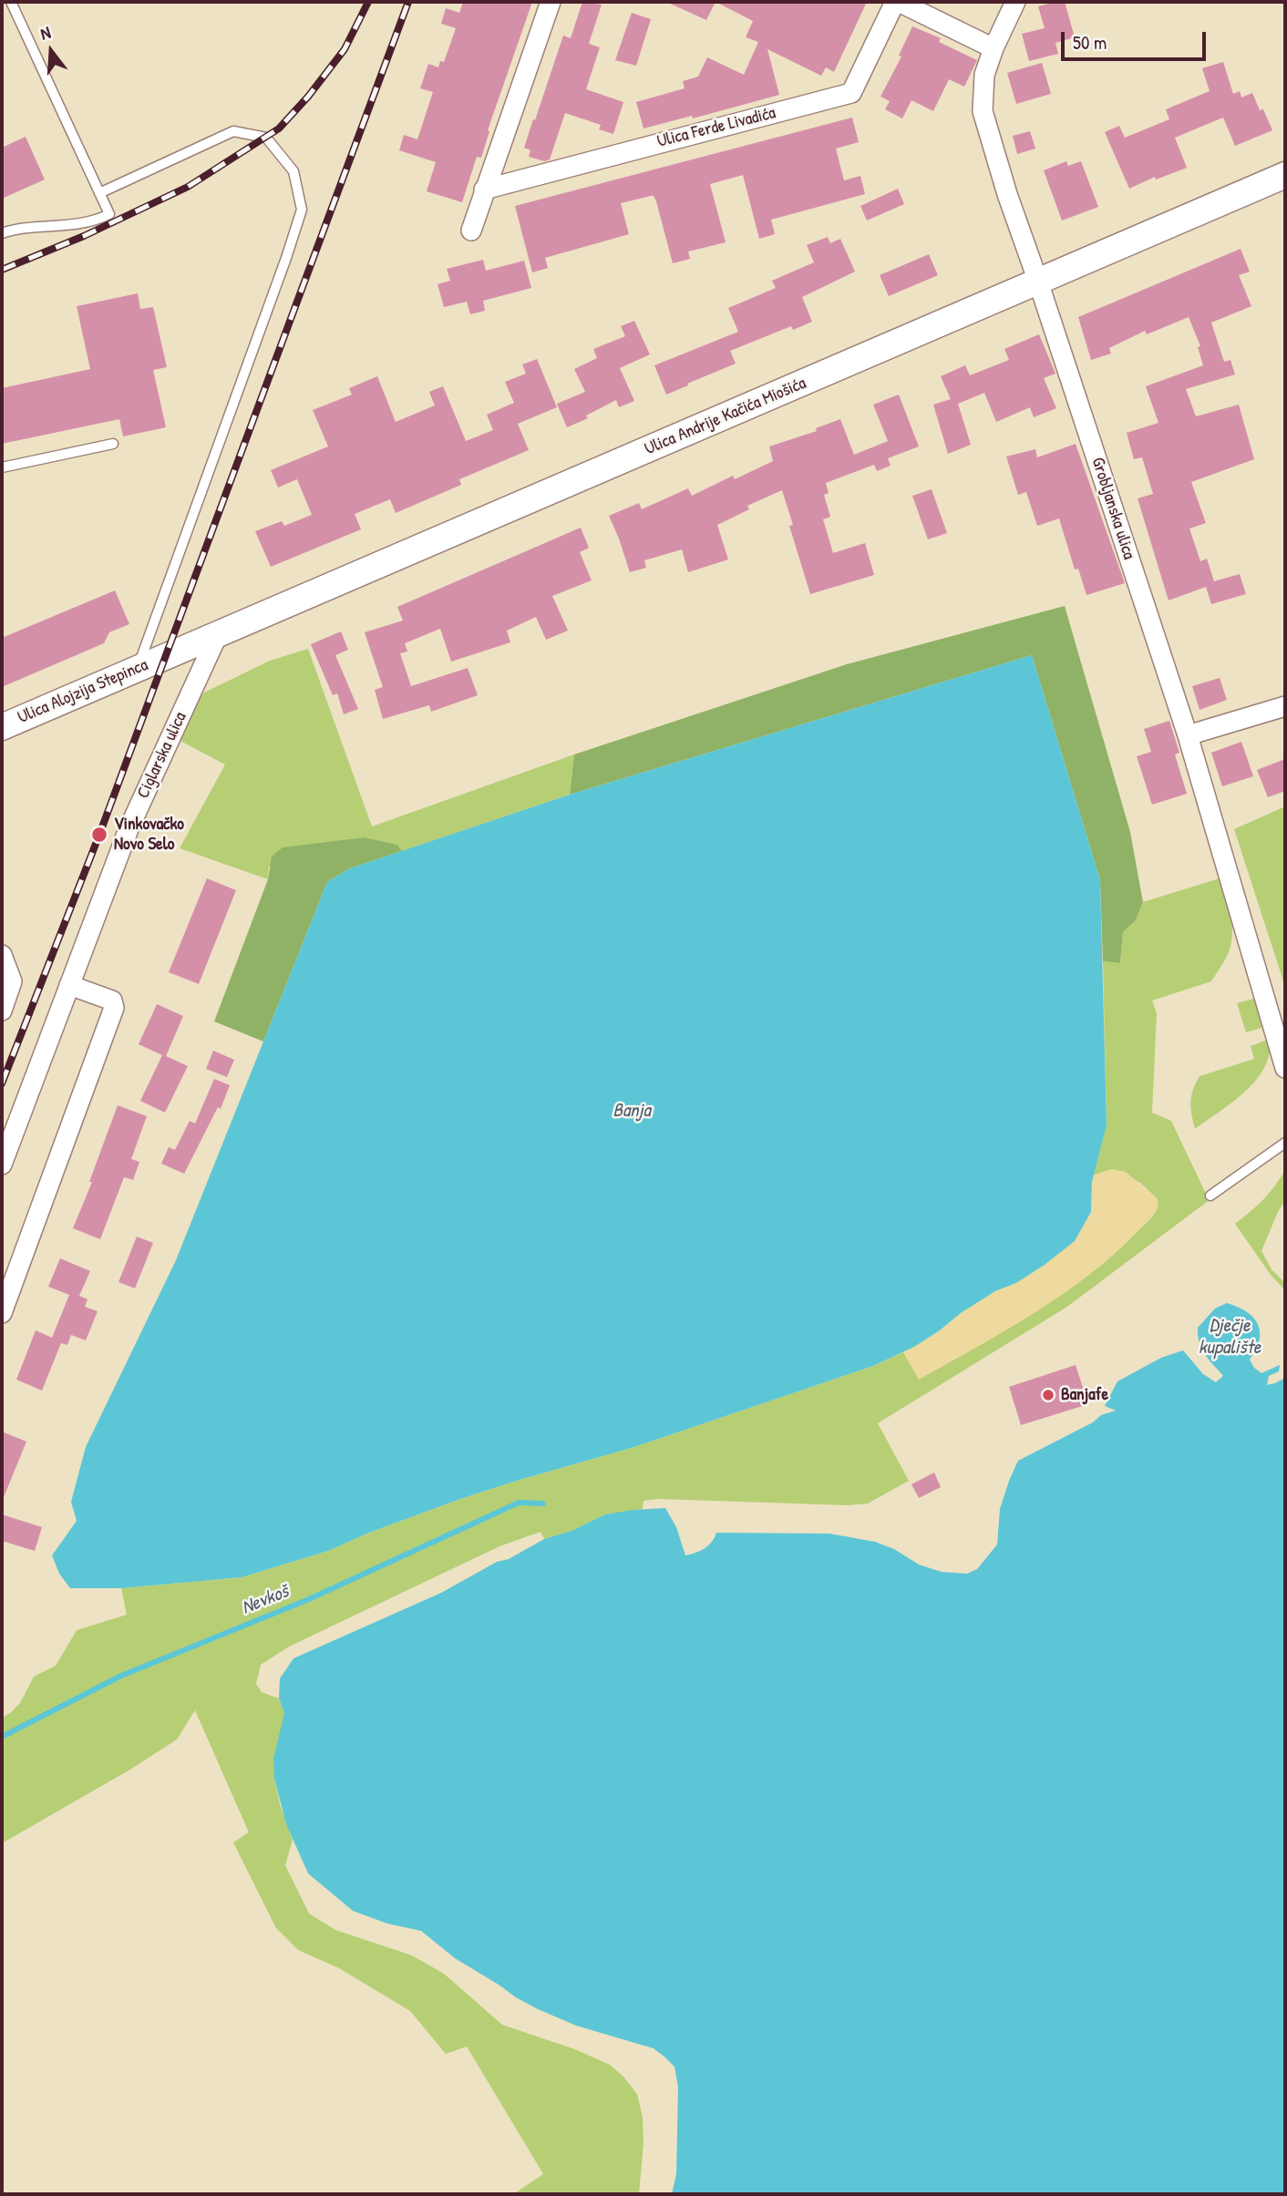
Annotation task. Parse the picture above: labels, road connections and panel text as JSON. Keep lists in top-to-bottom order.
{
  "streets": {
    "main road": ["Ulica Andrije Kačića Miošića", "Ulica Alojzija Stepinca"],
    "street": ["Ulica Ferde Livadića", "Grobljanska ulica", "Ciglarska ulica"]
  },
  "crossings": [
    ["Ulica Andrije Kačića Miošića", "Grobljanska ulica"],
    ["Ulica Andrije Kačića Miošića", "Ulica Alojzija Stepinca"],
    ["Ulica Andrije Kačića Miošića", "Ciglarska ulica"]
  ],
  "water": ["Banja", "Dječje kupalište", "Nevkoš"],
  "places": ["Vinkovačko Novo Selo", "Banjafe"],
  "scale_bar": "50 m",
  "north": "top"
}
